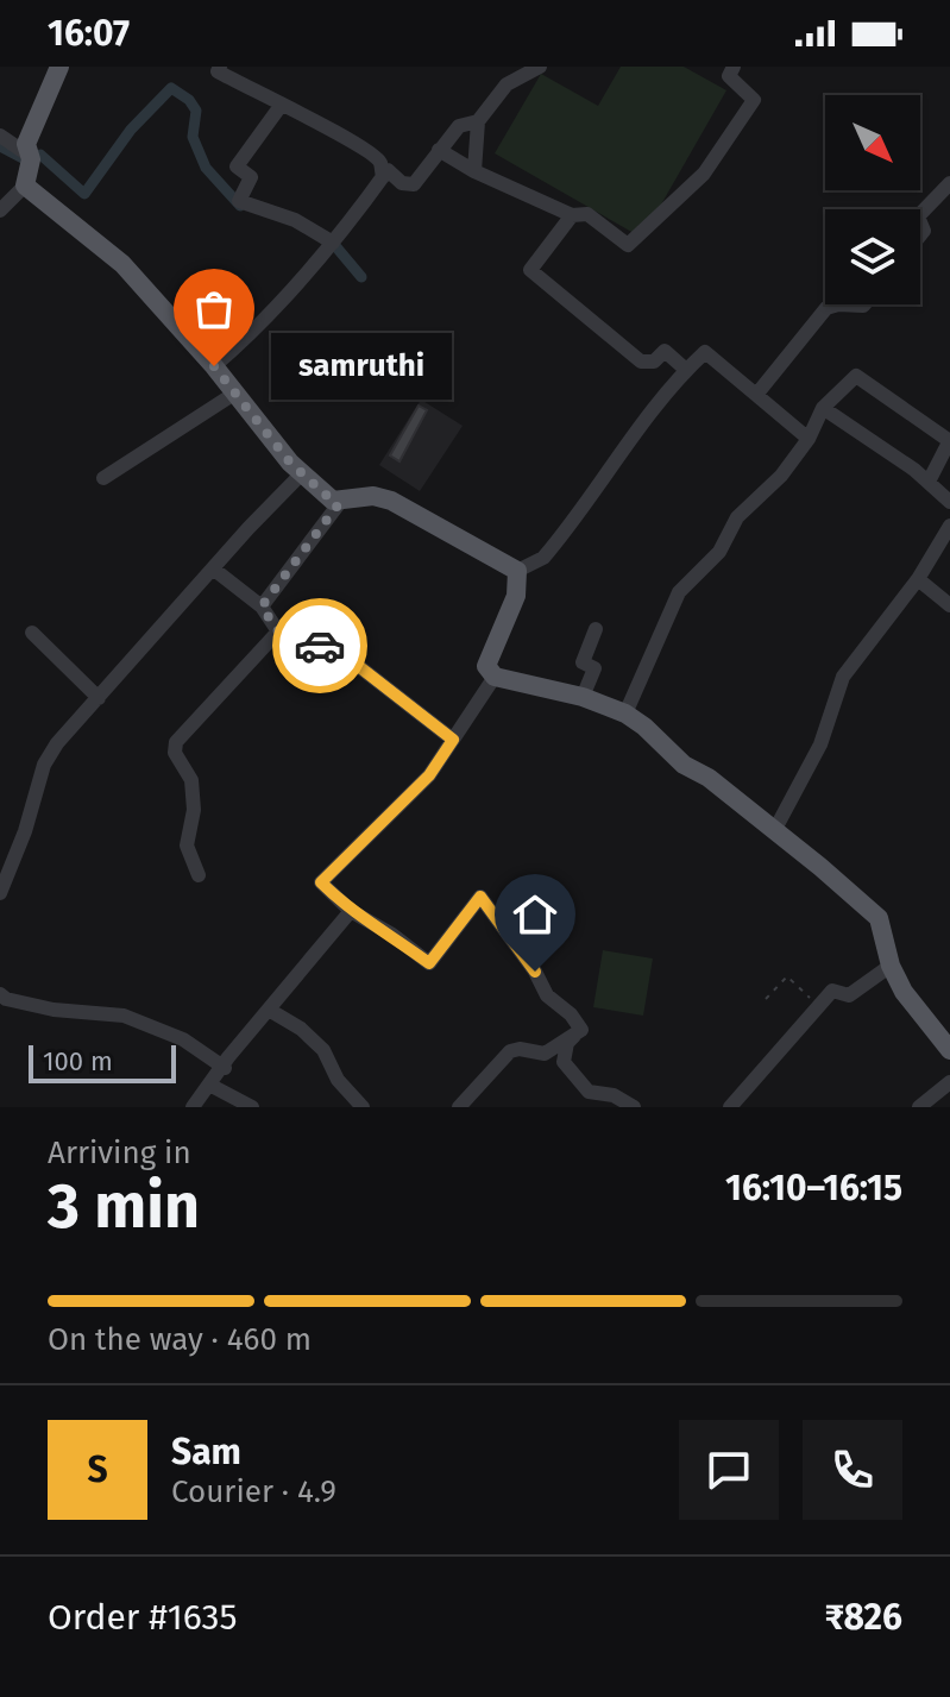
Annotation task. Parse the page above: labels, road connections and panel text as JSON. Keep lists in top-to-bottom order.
{
  "places": ["samruthi"],
  "scale_bar": "100 m",
  "north": "bottom right",
  "page": {
    "status": "16:07",
    "bubble": "samruthi",
    "scale": "100 m",
    "heading": ["3 min", "Arriving in", "16:10–16:15"],
    "panel": [
      "Sam",
      "Courier · 4.9",
      "Order #1635",
      "₹826"
    ],
    "bar": "On the way · 460 m",
    "round": "S"
  }
}
